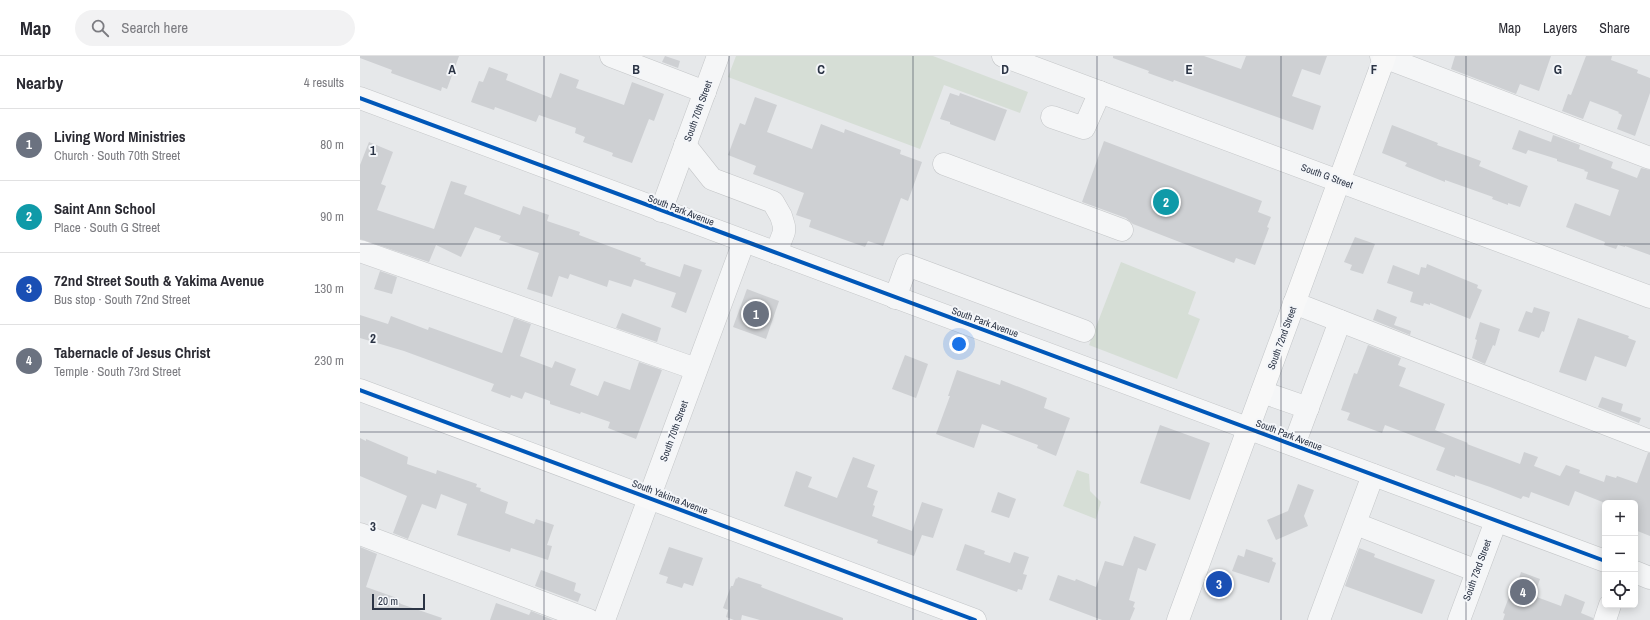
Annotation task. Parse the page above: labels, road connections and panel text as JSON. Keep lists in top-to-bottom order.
{
  "streets": {
    "main road": ["South 72nd Street", "South Yakima Avenue"],
    "street": [
      "South 70th Street",
      "South G Street",
      "South Park Avenue",
      "South 73rd Street"
    ]
  },
  "crossings": [
    ["South 70th Street", "South Park Avenue"],
    ["South 70th Street", "South Yakima Avenue"],
    ["South G Street", "South 72nd Street"],
    ["South Park Avenue", "South 72nd Street"],
    ["South Park Avenue", "South 73rd Street"]
  ],
  "scale_bar": "20 m",
  "page": {
    "header": "Map",
    "search": "Search here",
    "nav": ["Map", "Layers", "Share"],
    "heading": ["Nearby", "4 results"],
    "list": [
      {
        "mark": "1",
        "name": "Living Word Ministries",
        "note": "Church · South 70th Street",
        "value": "80 m"
      },
      {
        "mark": "2",
        "name": "Saint Ann School",
        "note": "Place · South G Street",
        "value": "90 m"
      },
      {
        "mark": "3",
        "name": "72nd Street South & Yakima Avenue",
        "note": "Bus stop · South 72nd Street",
        "value": "130 m"
      },
      {
        "mark": "4",
        "name": "Tabernacle of Jesus Christ",
        "note": "Temple · South 73rd Street",
        "value": "230 m"
      }
    ],
    "pins": [
      "2",
      "1",
      "3",
      "4"
    ],
    "map_buttons": ["+", "−"],
    "scale": "20 m"
  },
  "grid": {
    "columns": [
      "A",
      "B",
      "C",
      "D",
      "E",
      "F",
      "G"
    ],
    "rows": ["1", "2", "3"]
  }
}
